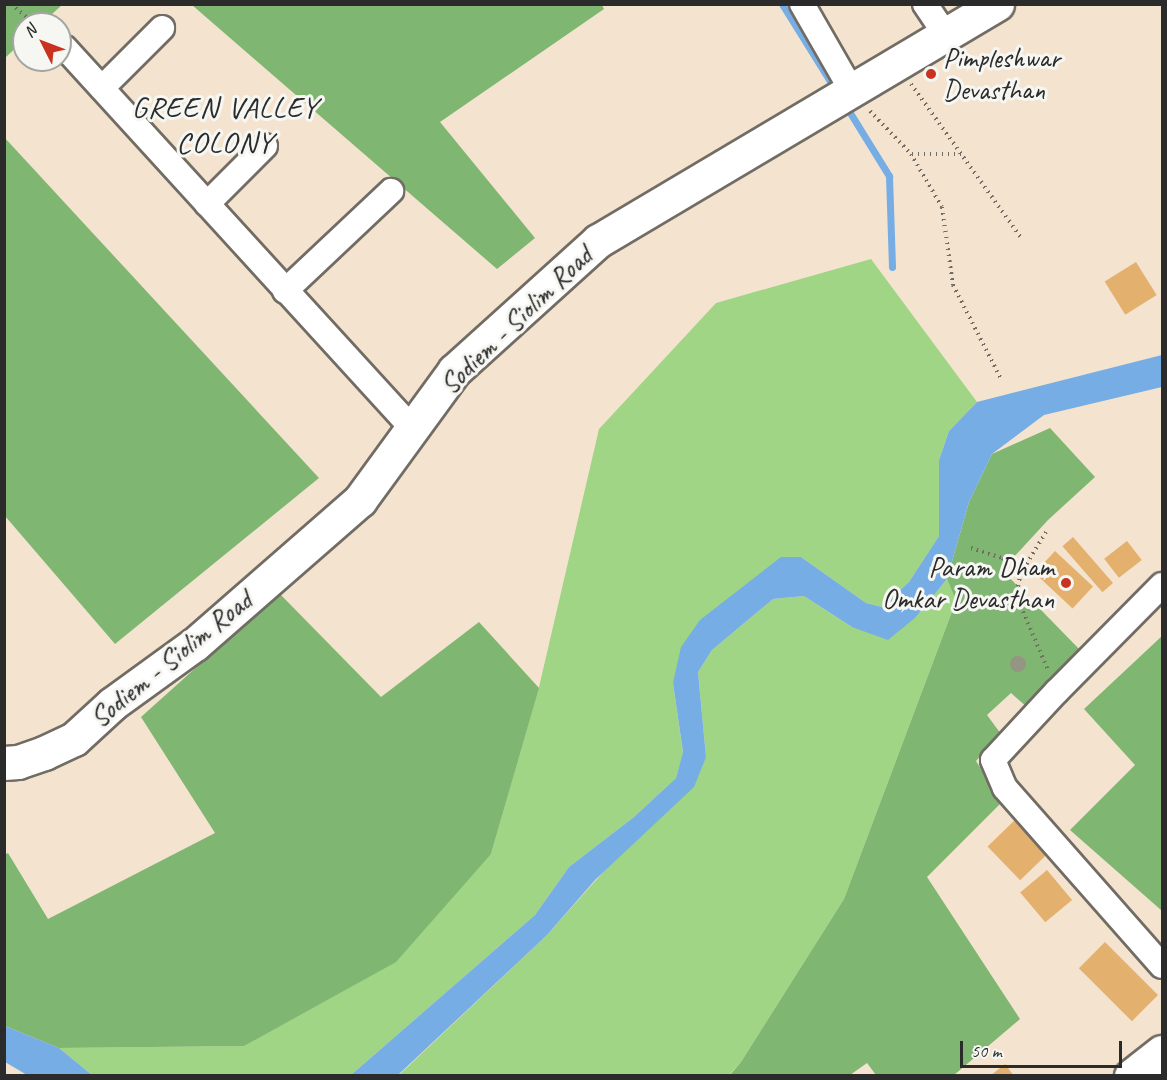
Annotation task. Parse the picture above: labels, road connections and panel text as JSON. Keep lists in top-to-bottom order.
{
  "streets": {
    "main road": ["Sodiem - Siolim Road"]
  },
  "districts": ["GREEN VALLEY COLONY"],
  "places": ["Pimpleshwar Devasthan", "Param Dham Omkar Devasthan"],
  "scale_bar": "50 m",
  "north": "top left"
}
